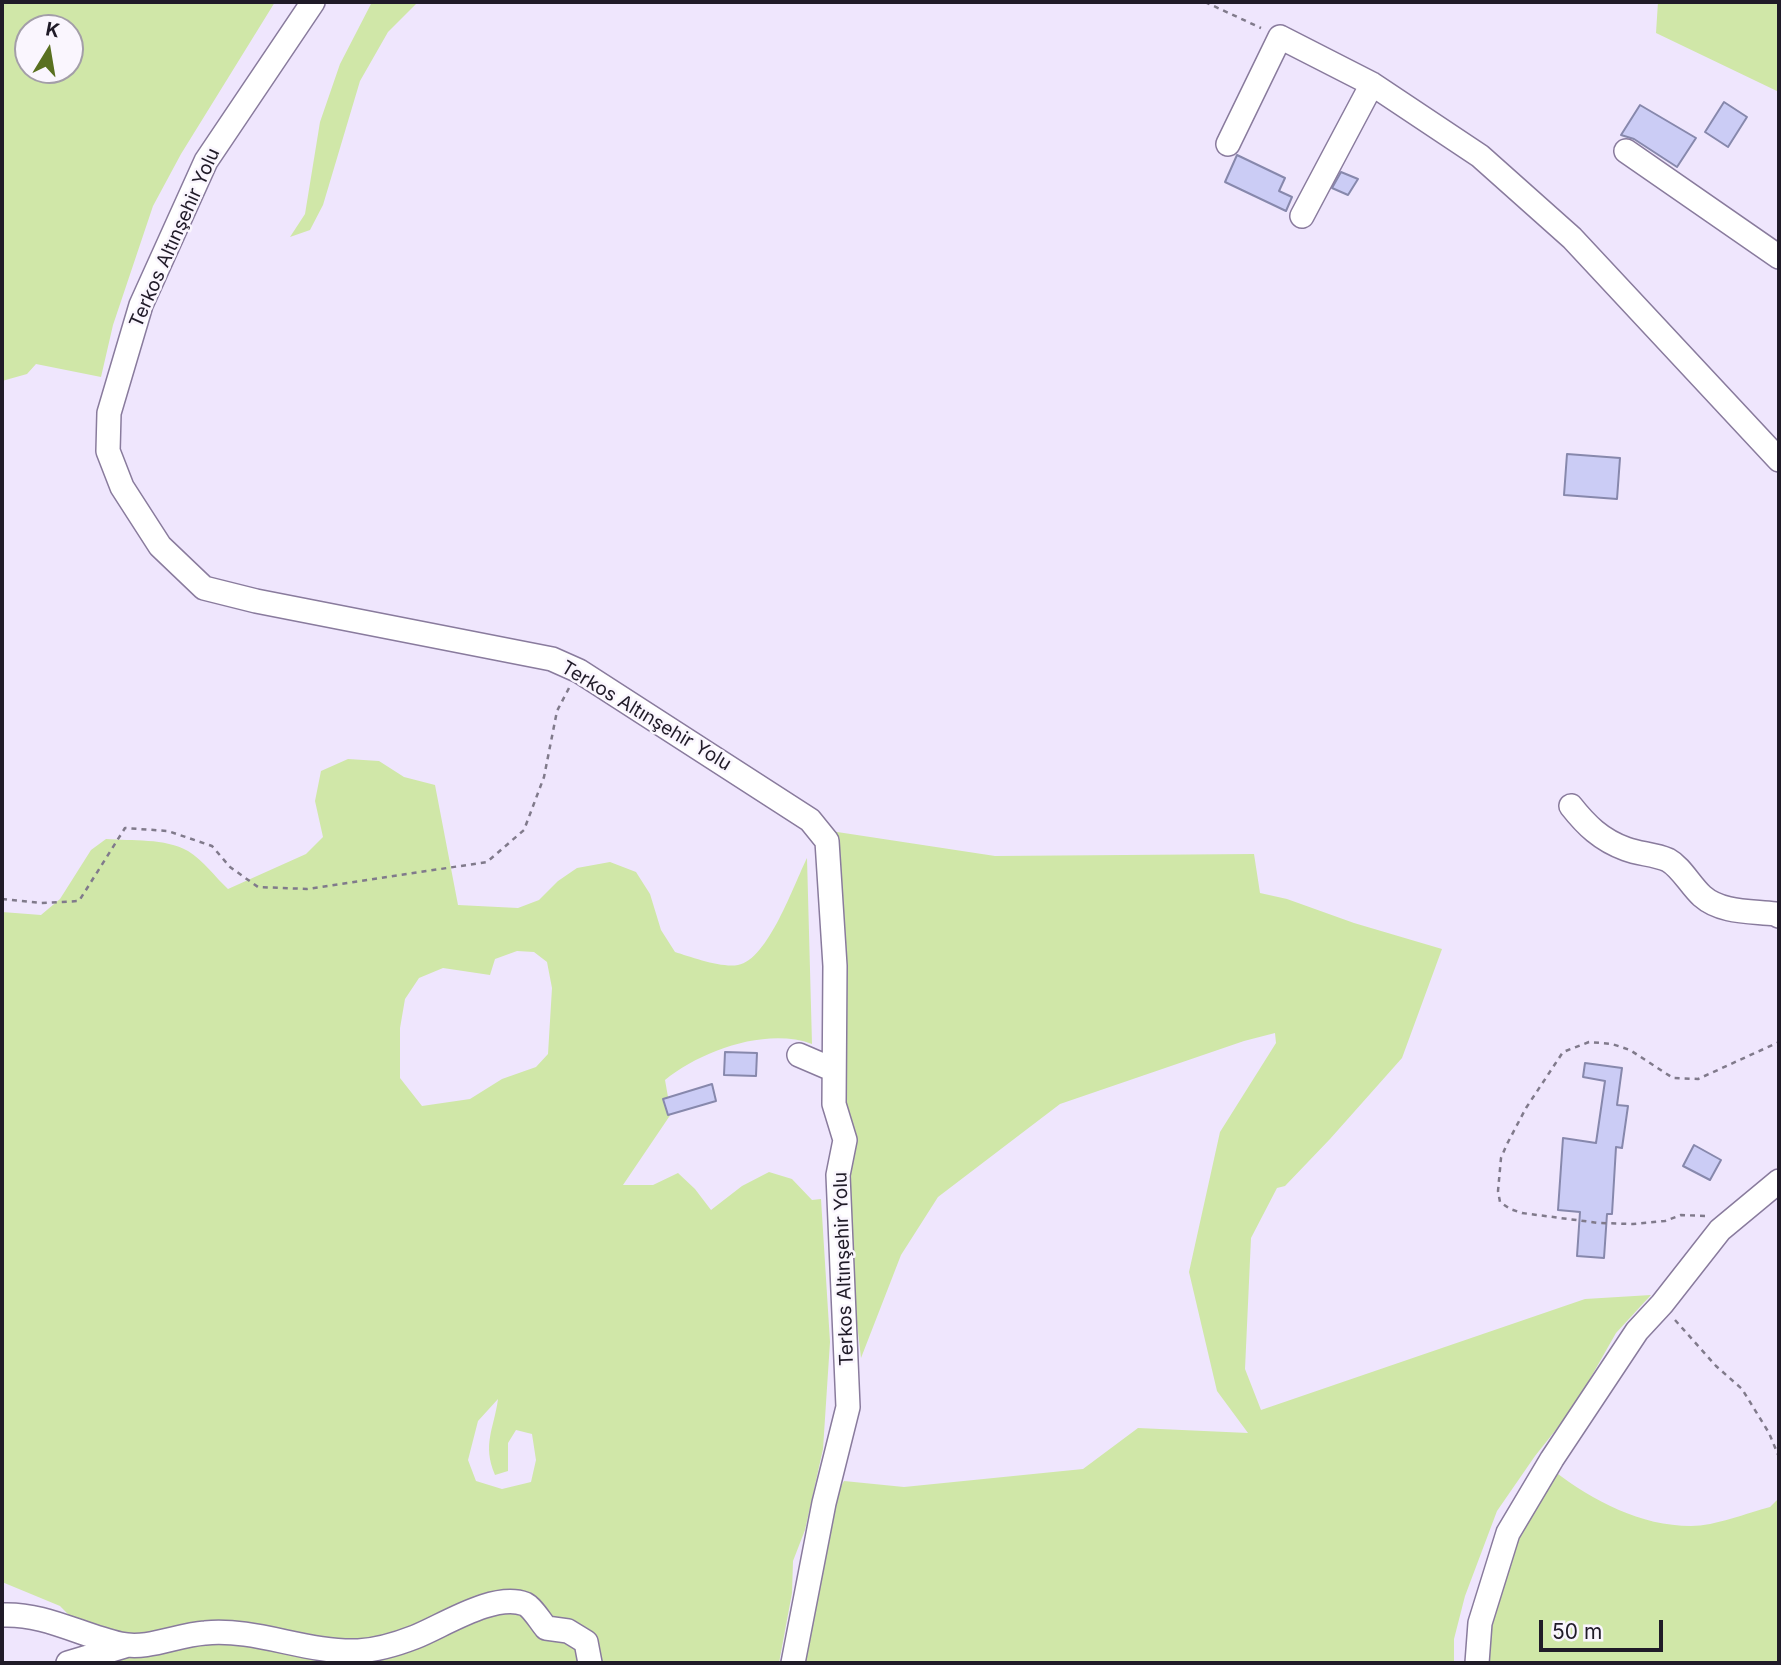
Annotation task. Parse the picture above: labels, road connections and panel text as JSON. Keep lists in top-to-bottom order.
{
  "streets": {
    "street": ["Terkos Altınşehir Yolu"]
  },
  "scale_bar": "50 m",
  "north": "top"
}
